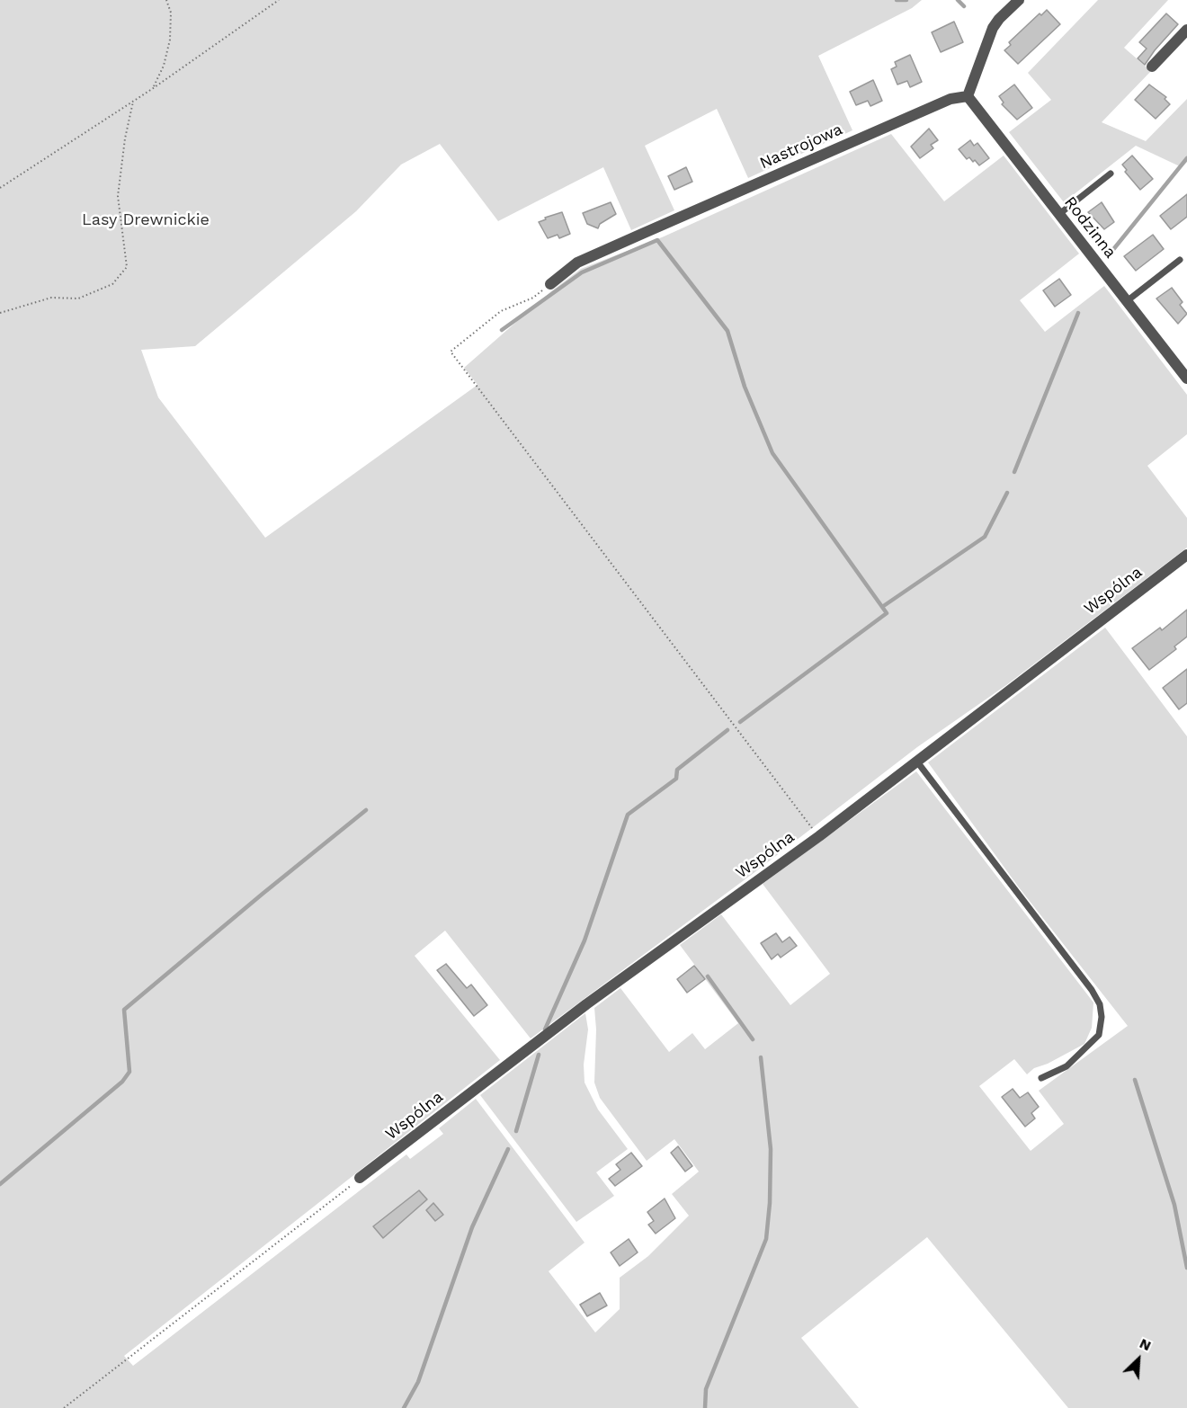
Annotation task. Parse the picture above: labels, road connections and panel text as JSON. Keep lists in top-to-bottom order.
{
  "streets": {
    "street": ["Nastrojowa", "Rodzinna", "Wspólna"]
  },
  "crossings": [
    ["Nastrojowa", "Rodzinna"]
  ],
  "parks": ["Lasy Drewnickie"],
  "north": "top right"
}
